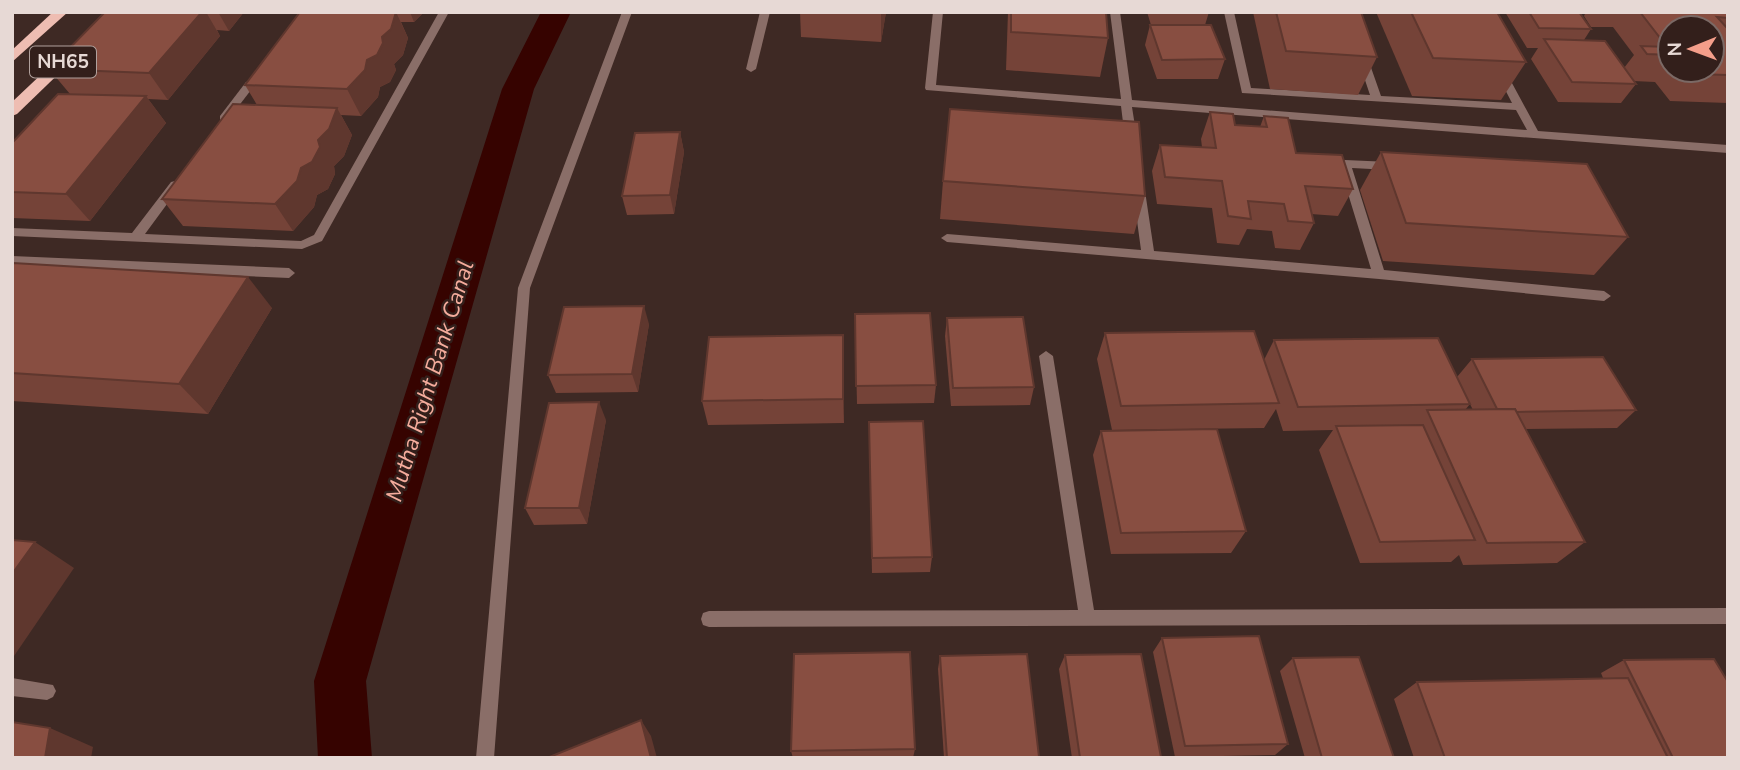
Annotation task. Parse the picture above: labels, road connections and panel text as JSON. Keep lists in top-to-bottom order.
{
  "streets": {
    "highway": ["NH65"]
  },
  "water": ["Mutha Right Bank Canal"],
  "north": "left"
}
